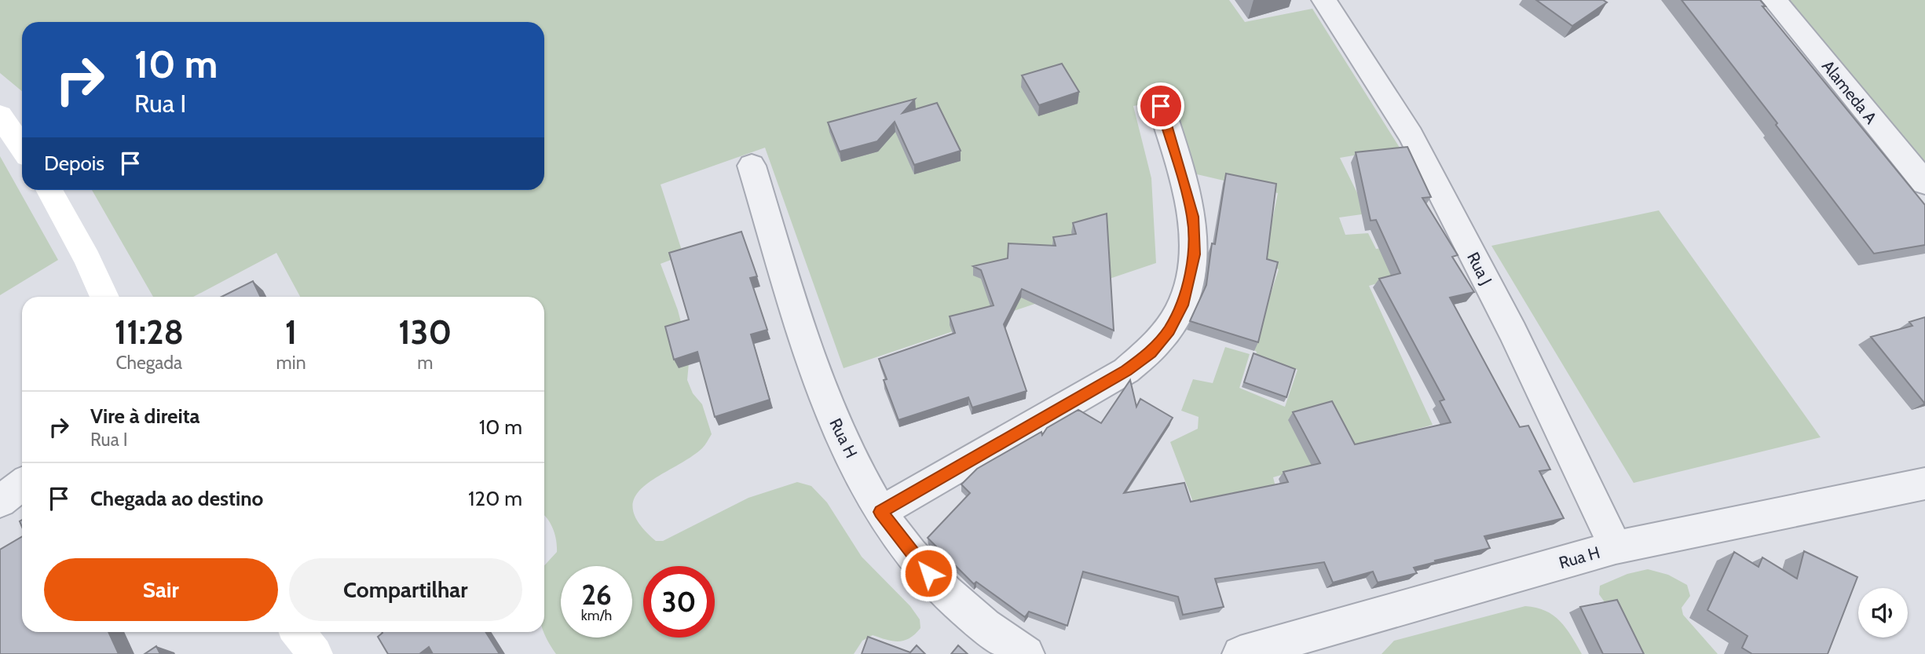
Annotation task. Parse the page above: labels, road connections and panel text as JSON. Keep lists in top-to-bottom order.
{
  "streets": {
    "street": ["Alameda A", "Rua J", "Rua H"]
  },
  "crossings": [
    ["Rua J", "Rua H"]
  ],
  "page": {
    "turn": ["10 m", "Rua I"],
    "then": "Depois",
    "eta": [
      "11:28",
      "Chegada",
      "1",
      "min",
      "130",
      "m"
    ],
    "list": [
      {
        "name": "Vire à direita",
        "note": "Rua I",
        "value": "10 m"
      },
      {
        "name": "Chegada ao destino",
        "value": "120 m"
      }
    ],
    "buttons": ["Sair", "Compartilhar"],
    "speed": "26 km/h",
    "limit": "30"
  }
}
